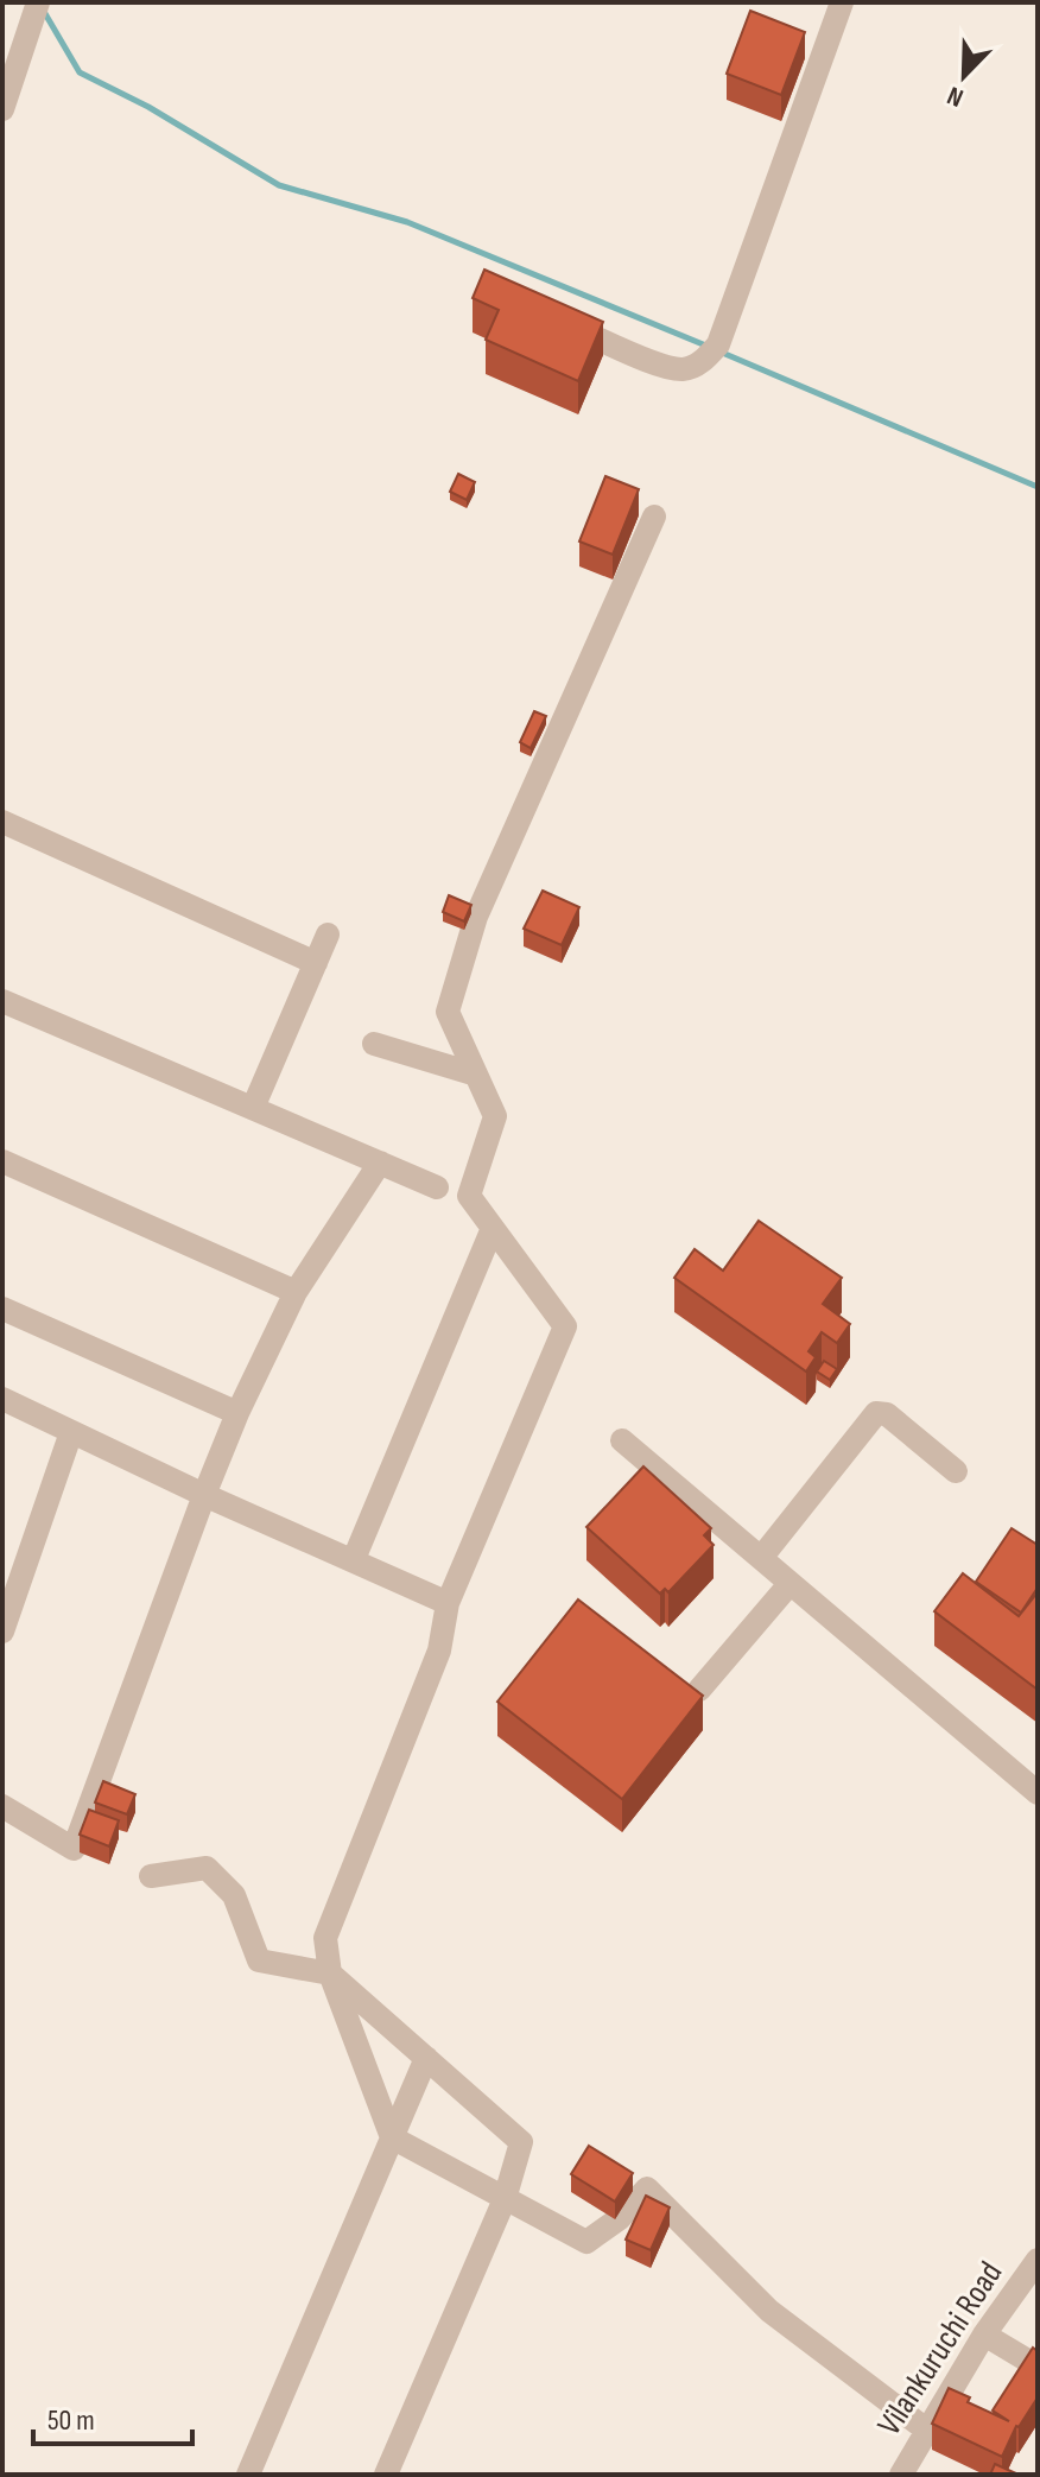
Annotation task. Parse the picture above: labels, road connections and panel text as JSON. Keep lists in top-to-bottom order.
{
  "streets": {
    "street": ["Vilankuruchi Road"]
  },
  "scale_bar": "50 m",
  "north": "bottom left"
}
